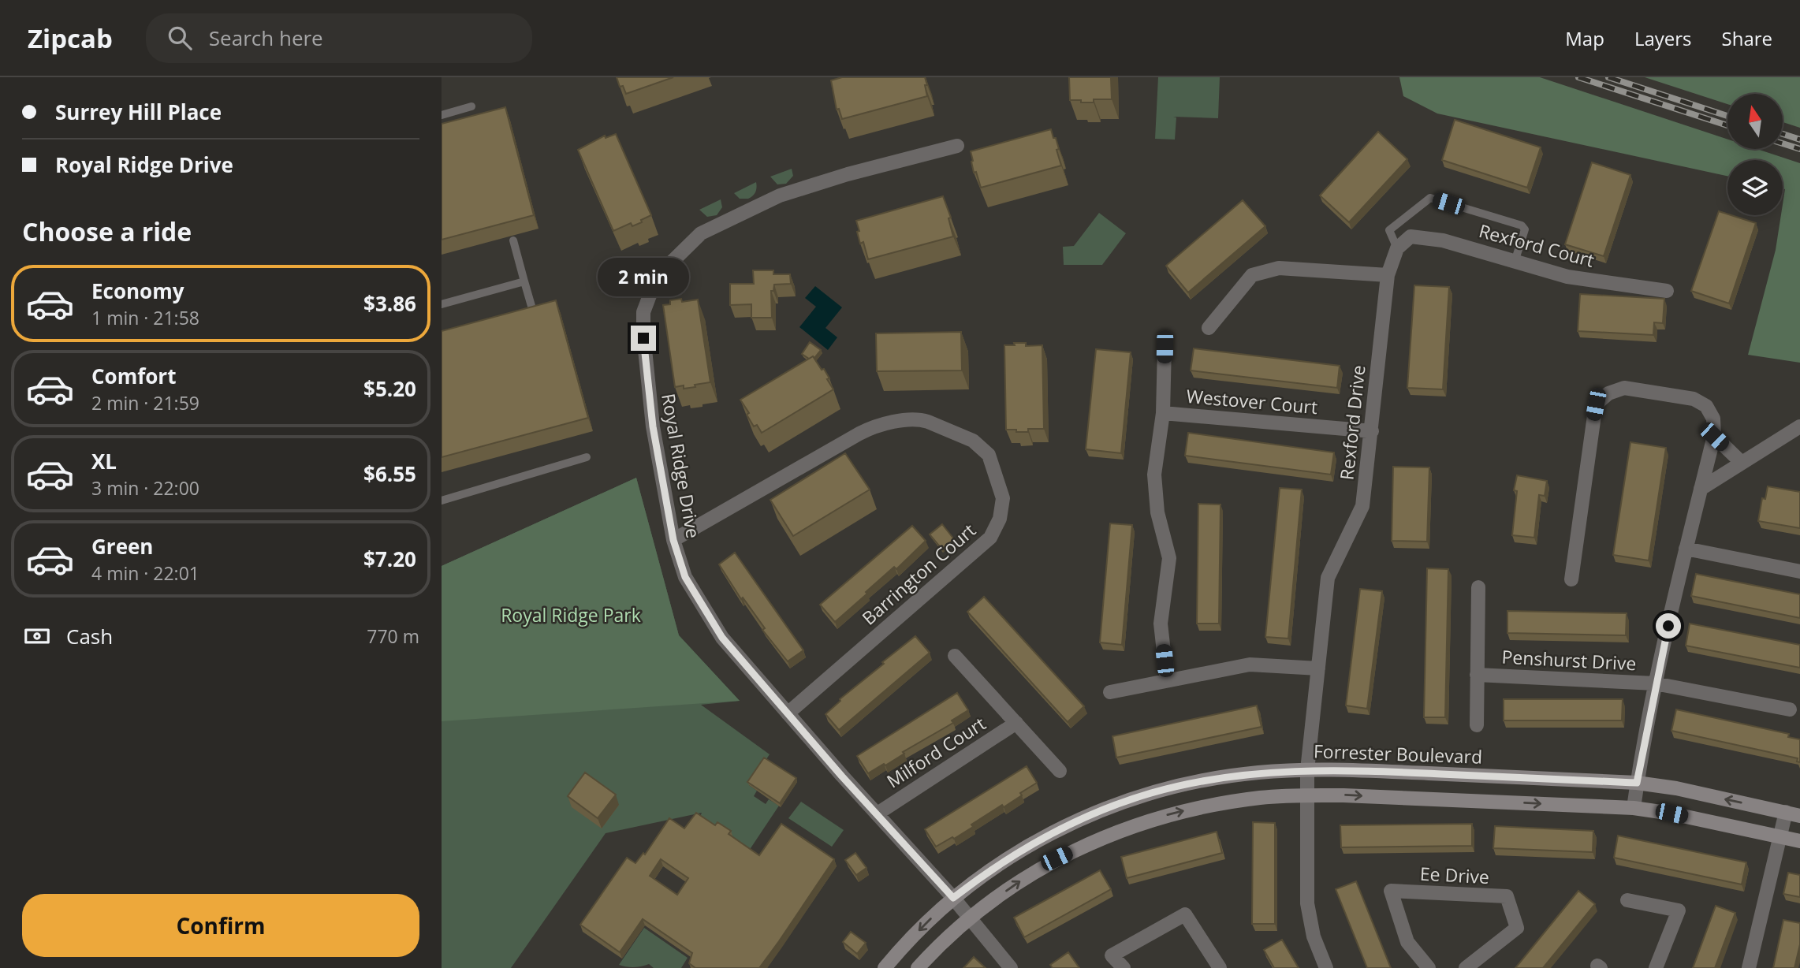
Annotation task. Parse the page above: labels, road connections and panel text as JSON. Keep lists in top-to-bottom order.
{
  "streets": {
    "street": [
      "Rexford Court",
      "Westover Court",
      "Rexford Drive",
      "Royal Ridge Drive",
      "Barrington Court",
      "Penshurst Drive",
      "Milford Court",
      "Forrester Boulevard",
      "Ee Drive"
    ]
  },
  "crossings": [
    ["Westover Court", "Rexford Drive"],
    ["Rexford Drive", "Forrester Boulevard"],
    ["Royal Ridge Drive", "Barrington Court"],
    ["Royal Ridge Drive", "Milford Court"],
    ["Royal Ridge Drive", "Forrester Boulevard"]
  ],
  "parks": ["Royal Ridge Park"],
  "north": "top",
  "page": {
    "header": "Zipcab",
    "search": "Search here",
    "nav": ["Map", "Layers", "Share"],
    "banner": ["Surrey Hill Place", "Royal Ridge Drive"],
    "heading": "Choose a ride",
    "bubble": "2 min",
    "list": [
      {
        "name": "Economy",
        "note": "1 min · 21:58",
        "value": "$3.86"
      },
      {
        "name": "Comfort",
        "note": "2 min · 21:59",
        "value": "$5.20"
      },
      {
        "name": "XL",
        "note": "3 min · 22:00",
        "value": "$6.55"
      },
      {
        "name": "Green",
        "note": "4 min · 22:01",
        "value": "$7.20"
      }
    ],
    "pay": ["Cash", "770 m"],
    "buttons": "Confirm"
  }
}
